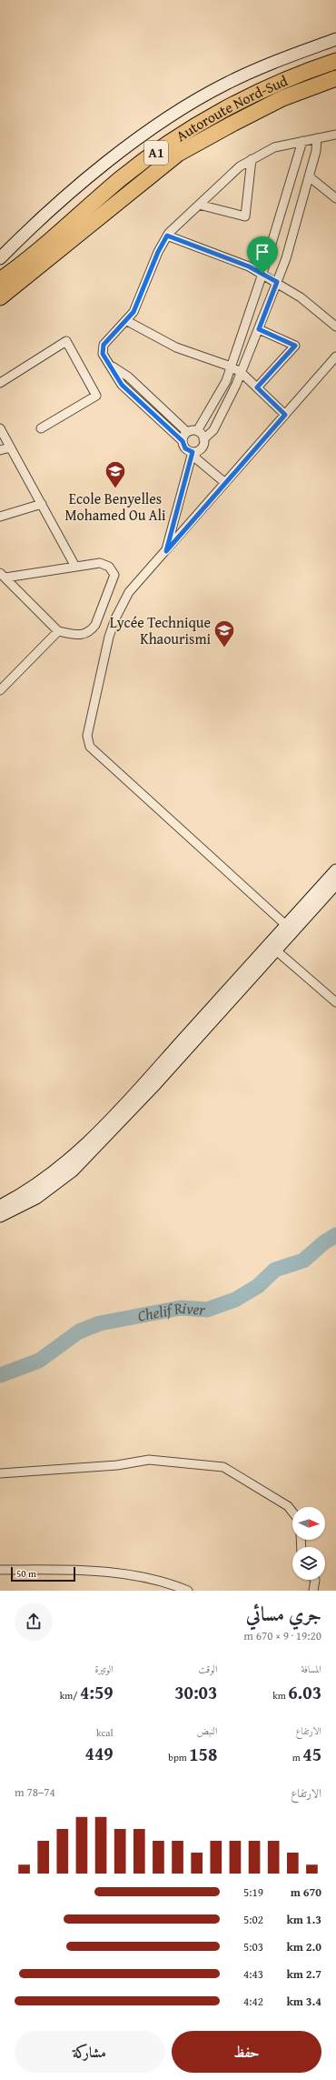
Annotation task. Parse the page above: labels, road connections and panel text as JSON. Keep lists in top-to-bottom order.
{
  "streets": {
    "highway": ["Autoroute Nord-Sud", "A1"]
  },
  "water": ["Chelif River"],
  "places": {
    "school or university": ["Ecole Benyelles Mohamed Ou Ali", "Lycée Technique Khaourismi"]
  },
  "scale_bar": "50 m",
  "north": "right",
  "page": {
    "scale": "50 m",
    "heading": ["جري مسائي", "19:20 · 9 × 670 m"],
    "stats": [
      ["المسافة", "6.03 km"],
      ["الوقت", "30:03"],
      ["الوتيرة", "4:59 /km"],
      ["الارتفاع", "45 m"],
      ["النبض", "158 bpm"],
      ["kcal", "449"]
    ],
    "chart": ["الارتفاع", "74–78 m"],
    "list": [
      {
        "name": "670 m",
        "note": "5:19"
      },
      {
        "name": "1.3 km",
        "note": "5:02"
      },
      {
        "name": "2.0 km",
        "note": "5:03"
      },
      {
        "name": "2.7 km",
        "note": "4:43"
      },
      {
        "name": "3.4 km",
        "note": "4:42"
      }
    ],
    "buttons": ["حفظ", "مشاركة"]
  }
}
